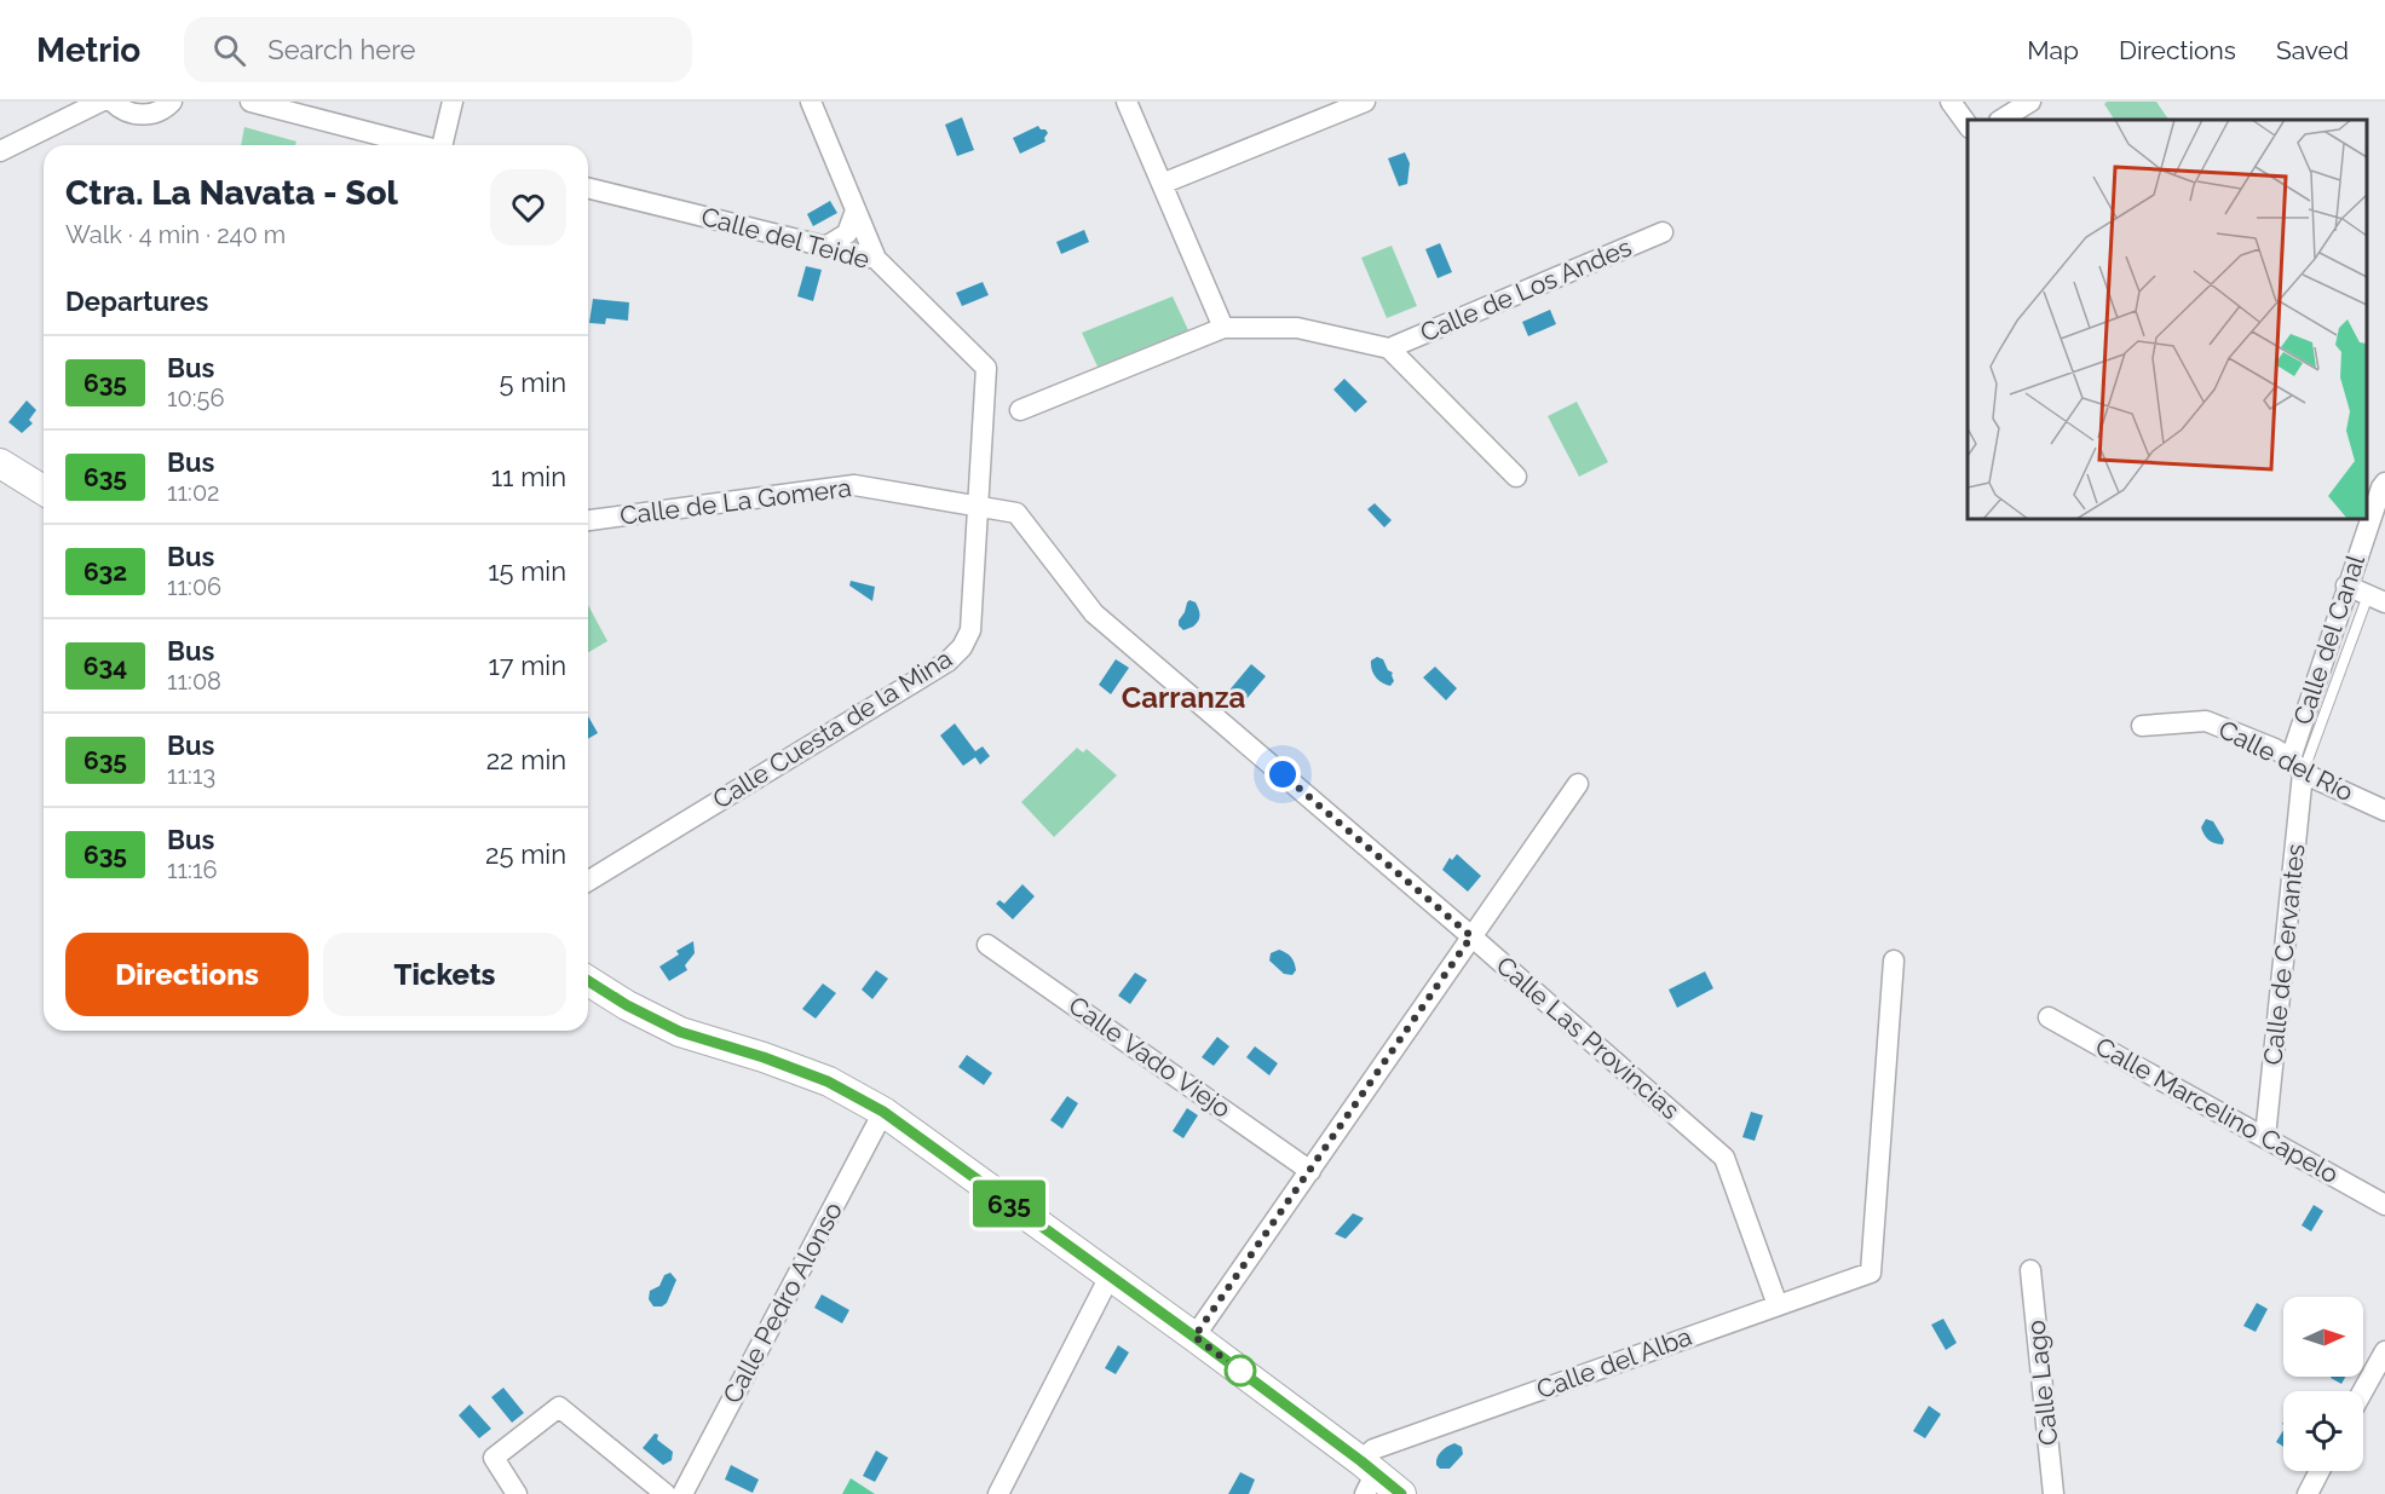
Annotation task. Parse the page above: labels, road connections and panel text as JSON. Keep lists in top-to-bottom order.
{
  "streets": {
    "street": [
      "Calle del Teide",
      "Calle de Los Andes",
      "Calle de La Gomera",
      "Calle del Canal",
      "Calle Cuesta de la Mina",
      "Calle del Río",
      "Calle de Cervantes",
      "Calle Las Provincias",
      "Calle Vado Viejo",
      "Calle Marcelino Capelo",
      "Calle Pedro Alonso",
      "Calle del Alba",
      "Calle Lago"
    ]
  },
  "crossings": [
    ["Calle del Teide", "Calle de La Gomera"],
    ["Calle del Teide", "Calle Cuesta de la Mina"],
    ["Calle del Teide", "Calle Las Provincias"],
    ["Calle de La Gomera", "Calle Cuesta de la Mina"],
    ["Calle de La Gomera", "Calle Las Provincias"],
    ["Calle del Canal", "Calle del Río"],
    ["Calle del Canal", "Calle de Cervantes"],
    ["Calle Cuesta de la Mina", "Calle Las Provincias"],
    ["Calle del Río", "Calle de Cervantes"],
    ["Calle de Cervantes", "Calle Marcelino Capelo"],
    ["Calle Las Provincias", "Calle del Alba"]
  ],
  "districts": ["Carranza"],
  "lines": ["bus line 635"],
  "north": "right",
  "page": {
    "header": "Metrio",
    "search": "Search here",
    "nav": ["Map", "Directions", "Saved"],
    "on_map": "635",
    "heading": [
      ["Ctra. La Navata - Sol", "Walk · 4 min · 240 m"],
      "Departures"
    ],
    "list": [
      {
        "mark": "635",
        "name": "Bus",
        "note": "10:56",
        "value": "5 min"
      },
      {
        "mark": "635",
        "name": "Bus",
        "note": "11:02",
        "value": "11 min"
      },
      {
        "mark": "632",
        "name": "Bus",
        "note": "11:06",
        "value": "15 min"
      },
      {
        "mark": "634",
        "name": "Bus",
        "note": "11:08",
        "value": "17 min"
      },
      {
        "mark": "635",
        "name": "Bus",
        "note": "11:13",
        "value": "22 min"
      },
      {
        "mark": "635",
        "name": "Bus",
        "note": "11:16",
        "value": "25 min"
      }
    ],
    "buttons": ["Directions", "Tickets"]
  }
}
